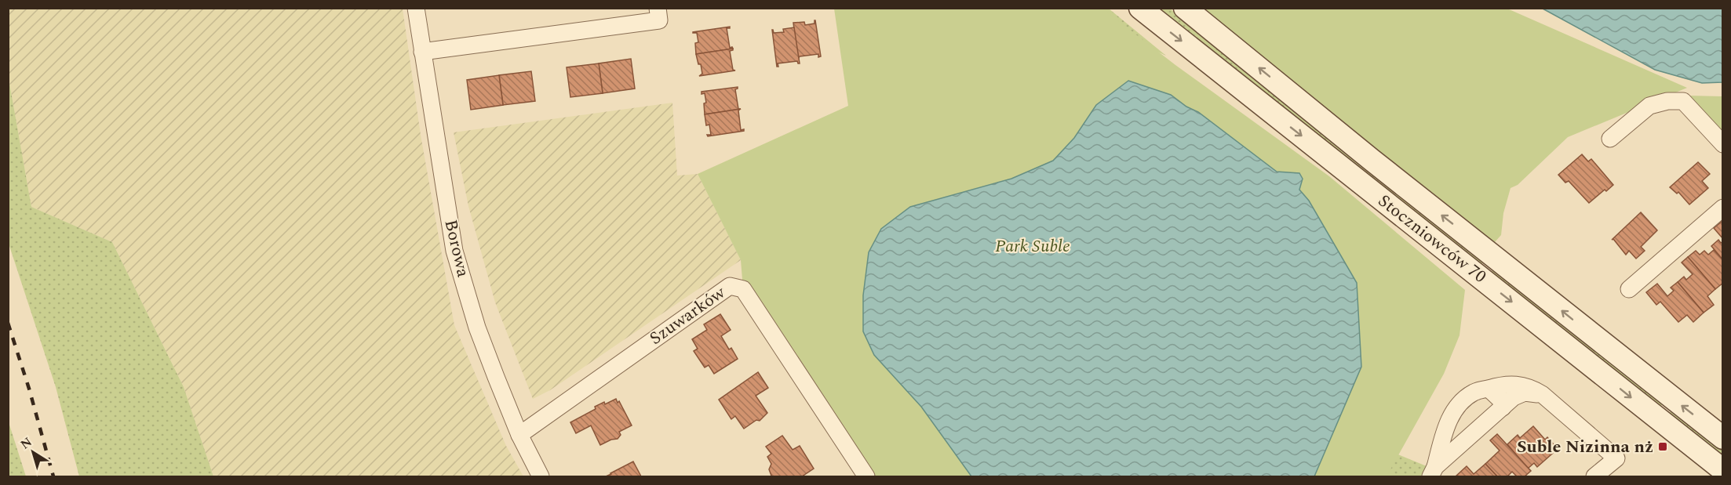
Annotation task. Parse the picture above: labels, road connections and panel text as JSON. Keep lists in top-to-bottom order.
{
  "streets": {
    "street": ["Stoczniowców 70", "Borowa", "Szuwarków"]
  },
  "crossings": [
    ["Borowa", "Szuwarków"]
  ],
  "parks": ["Park Suble"],
  "places": {
    "transit": ["Suble Nizinna nż"]
  },
  "north": "top left"
}
